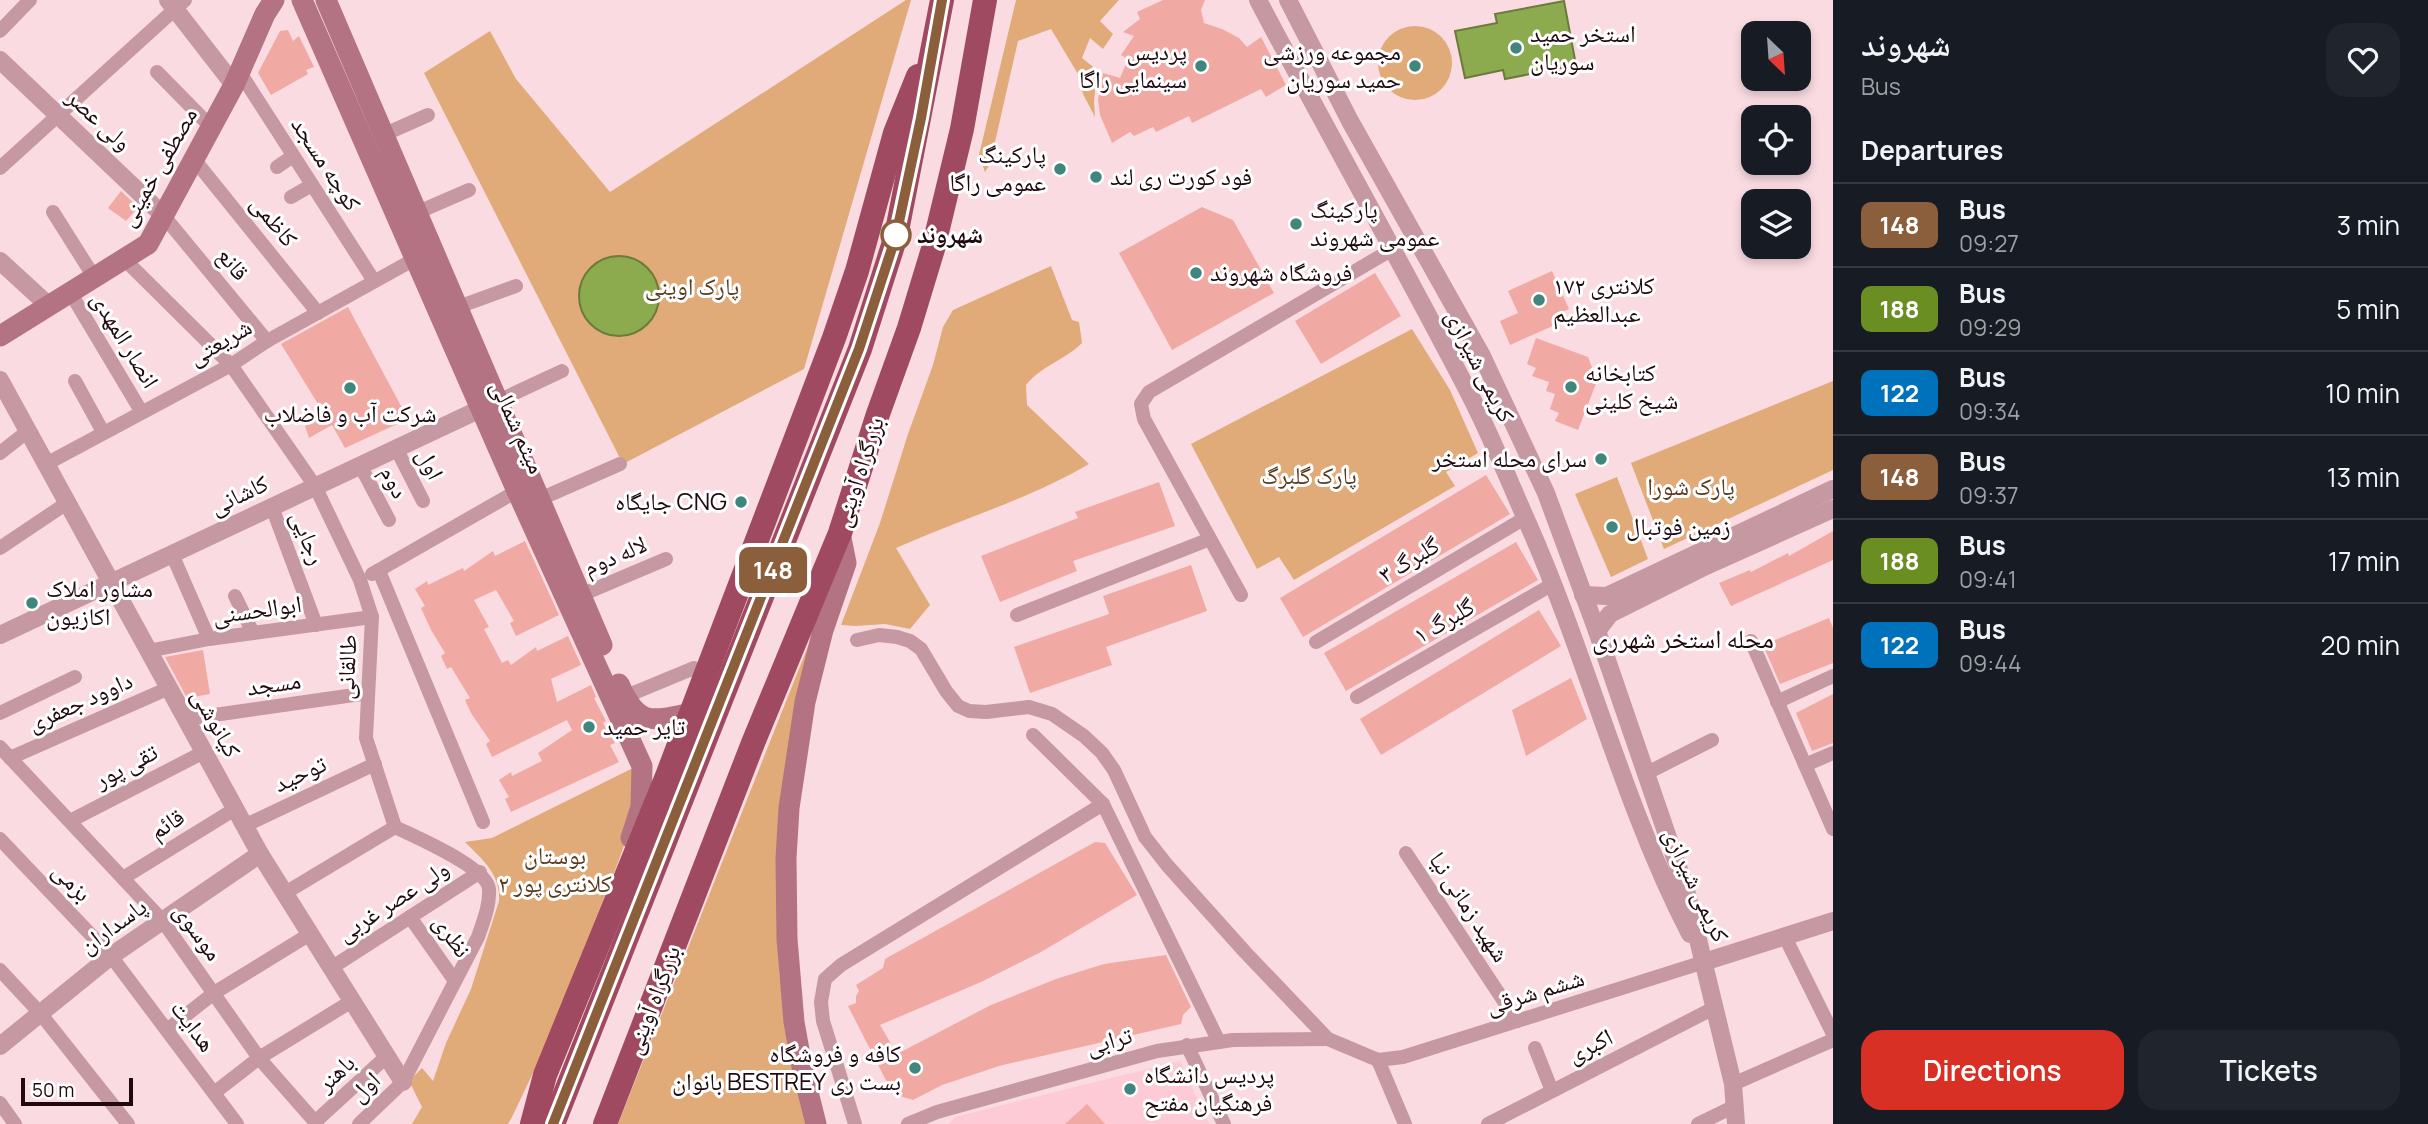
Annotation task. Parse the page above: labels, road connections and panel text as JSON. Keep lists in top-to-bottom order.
{
  "streets": {
    "highway": ["بزرگراه آوینی"],
    "main road": ["مصطفی خمینی", "میثم شمالی"],
    "street": [
      "ولی عصر",
      "کوچه مسجد",
      "کاظمی",
      "قانع",
      "انصار المهدی",
      "شریعتی",
      "کریمی شیرازی",
      "اول",
      "دوم",
      "کاشانی",
      "رجایی",
      "لاله دوم",
      "گلبرگ ۳",
      "ابوالحسنی",
      "گلبرگ ۱",
      "طالقانی",
      "مسجد",
      "داوود جعفری",
      "کیانوشی",
      "تقی پور",
      "توحید",
      "قائم",
      "بزمی",
      "ولی عصر غربی",
      "شهید زمانی نیا",
      "پاسداران",
      "موسوی",
      "نظری",
      "ششم شرقی",
      "هدایت",
      "ترابی",
      "اکبری",
      "باهنر"
    ]
  },
  "crossings": [
    ["ولی عصر", "مصطفی خمینی"],
    ["ولی عصر", "قانع"],
    ["کوچه مسجد", "مصطفی خمینی"],
    ["کوچه مسجد", "شریعتی"],
    ["مصطفی خمینی", "کاظمی"],
    ["مصطفی خمینی", "قانع"],
    ["مصطفی خمینی", "انصار المهدی"],
    ["مصطفی خمینی", "طالقانی"],
    ["کاظمی", "شریعتی"],
    ["قانع", "شریعتی"],
    ["انصار المهدی", "شریعتی"],
    ["شریعتی", "میثم شمالی"],
    ["شریعتی", "طالقانی"],
    ["شریعتی", "کیانوشی"],
    ["کریمی شیرازی", "گلبرگ ۳"],
    ["کریمی شیرازی", "گلبرگ ۱"],
    ["کریمی شیرازی", "ششم شرقی"],
    ["میثم شمالی", "کاشانی"],
    ["میثم شمالی", "لاله دوم"],
    ["اول", "کاشانی"],
    ["اول", "کیانوشی"],
    ["دوم", "کاشانی"],
    ["کاشانی", "رجایی"],
    ["کاشانی", "طالقانی"],
    ["کاشانی", "کیانوشی"],
    ["رجایی", "ابوالحسنی"],
    ["ابوالحسنی", "طالقانی"],
    ["ابوالحسنی", "کیانوشی"],
    ["طالقانی", "مسجد"],
    ["طالقانی", "توحید"],
    ["مسجد", "کیانوشی"],
    ["داوود جعفری", "کیانوشی"],
    ["داوود جعفری", "موسوی"],
    ["کیانوشی", "تقی پور"],
    ["کیانوشی", "توحید"],
    ["کیانوشی", "قائم"],
    ["کیانوشی", "ولی عصر غربی"],
    ["کیانوشی", "پاسداران"],
    ["کیانوشی", "باهنر"],
    ["تقی پور", "موسوی"],
    ["قائم", "موسوی"],
    ["بزمی", "پاسداران"],
    ["بزمی", "هدایت"],
    ["ولی عصر غربی", "نظری"],
    ["شهید زمانی نیا", "ششم شرقی"],
    ["پاسداران", "موسوی"],
    ["پاسداران", "هدایت"],
    ["موسوی", "باهنر"]
  ],
  "districts": ["محله استخر شهرری"],
  "parks": [
    "پارک اوینی",
    "پارک گلبرگ",
    "پارک شورا",
    "بوستان کلانتری پور ۲"
  ],
  "places": [
    "استخر حمید سوریان",
    "پردیس سینمایی راگا",
    "مجموعه ورزشی حمید سوریان",
    "پارکینگ عمومی راگا",
    "فود کورت ری لند",
    "پارکینگ عمومی شهروند",
    "شهروند",
    "فروشگاه شهروند",
    "کلانتری ۱۷۲ عبدالعظیم",
    "کتابخانه شیخ کلینی",
    "شرکت آب و فاضلاب",
    "سرای محله استخر",
    "جایگاه CNG",
    "زمین فوتبال",
    "مشاور املاک اکازیون",
    "تایر حمید",
    "کافه و فروشگاه بانوان BESTREY بست ری",
    "پردیس دانشگاه فرهنگیان مفتح"
  ],
  "lines": ["bus line 148"],
  "scale_bar": "50 m",
  "north": "bottom right",
  "page": {
    "on_map": "148",
    "heading": [
      ["شهروند", "Bus"],
      "Departures"
    ],
    "list": [
      {
        "mark": "148",
        "name": "Bus",
        "note": "09:27",
        "value": "3 min"
      },
      {
        "mark": "188",
        "name": "Bus",
        "note": "09:29",
        "value": "5 min"
      },
      {
        "mark": "122",
        "name": "Bus",
        "note": "09:34",
        "value": "10 min"
      },
      {
        "mark": "148",
        "name": "Bus",
        "note": "09:37",
        "value": "13 min"
      },
      {
        "mark": "188",
        "name": "Bus",
        "note": "09:41",
        "value": "17 min"
      },
      {
        "mark": "122",
        "name": "Bus",
        "note": "09:44",
        "value": "20 min"
      }
    ],
    "buttons": ["Directions", "Tickets"],
    "scale": "50 m"
  }
}
